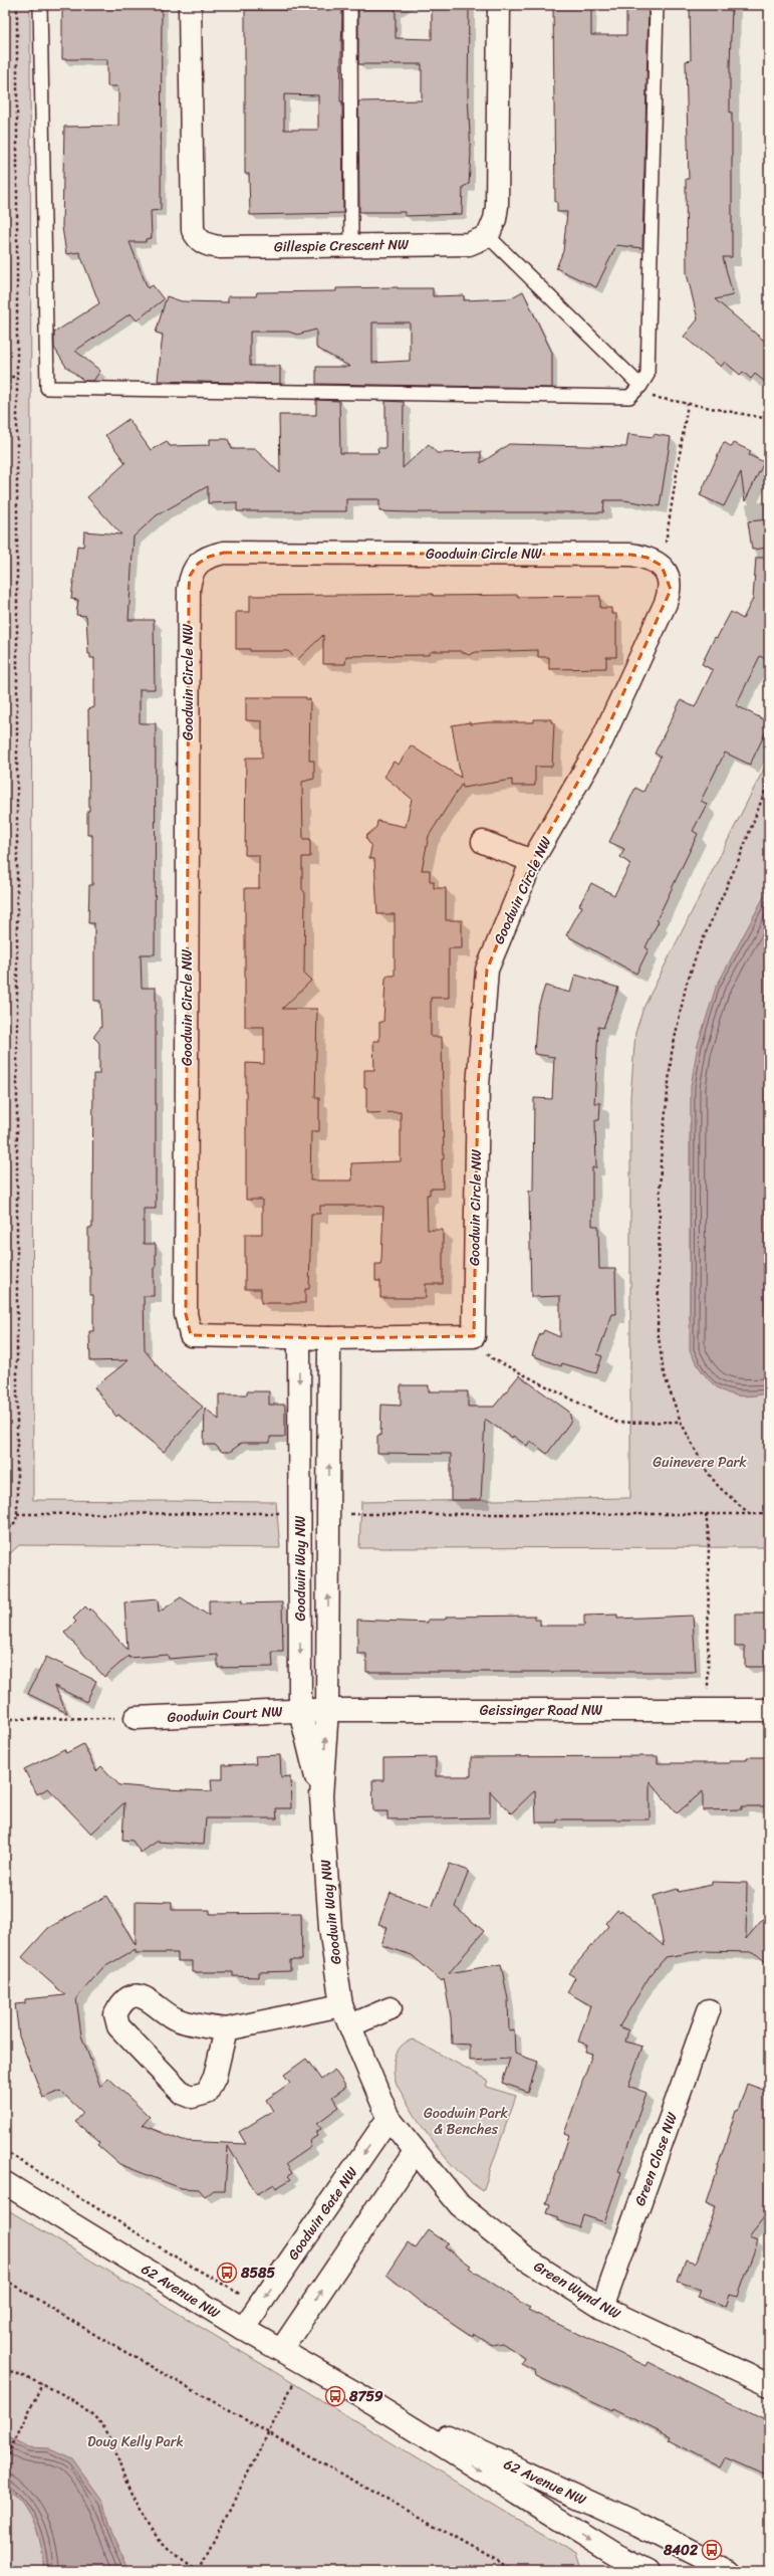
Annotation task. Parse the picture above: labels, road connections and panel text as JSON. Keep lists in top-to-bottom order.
{
  "streets": {
    "street": [
      "Gillespie Crescent NW",
      "Goodwin Circle NW",
      "Goodwin Way NW",
      "Geissinger Road NW",
      "Goodwin Court NW",
      "Green Close NW",
      "Goodwin Gate NW",
      "Green Wynd NW",
      "62 Avenue NW"
    ]
  },
  "crossings": [
    ["Goodwin Circle NW", "Goodwin Way NW"],
    ["Goodwin Way NW", "Geissinger Road NW"],
    ["Goodwin Way NW", "Goodwin Court NW"],
    ["Goodwin Way NW", "Goodwin Gate NW"],
    ["Goodwin Way NW", "Green Wynd NW"],
    ["Geissinger Road NW", "Goodwin Court NW"],
    ["Green Close NW", "Green Wynd NW"],
    ["Goodwin Gate NW", "62 Avenue NW"]
  ],
  "parks": ["Guinevere Park", "Goodwin Park & Benches", "Doug Kelly Park"],
  "places": {
    "bus stop": ["8585", "8759", "8402"]
  }
}
